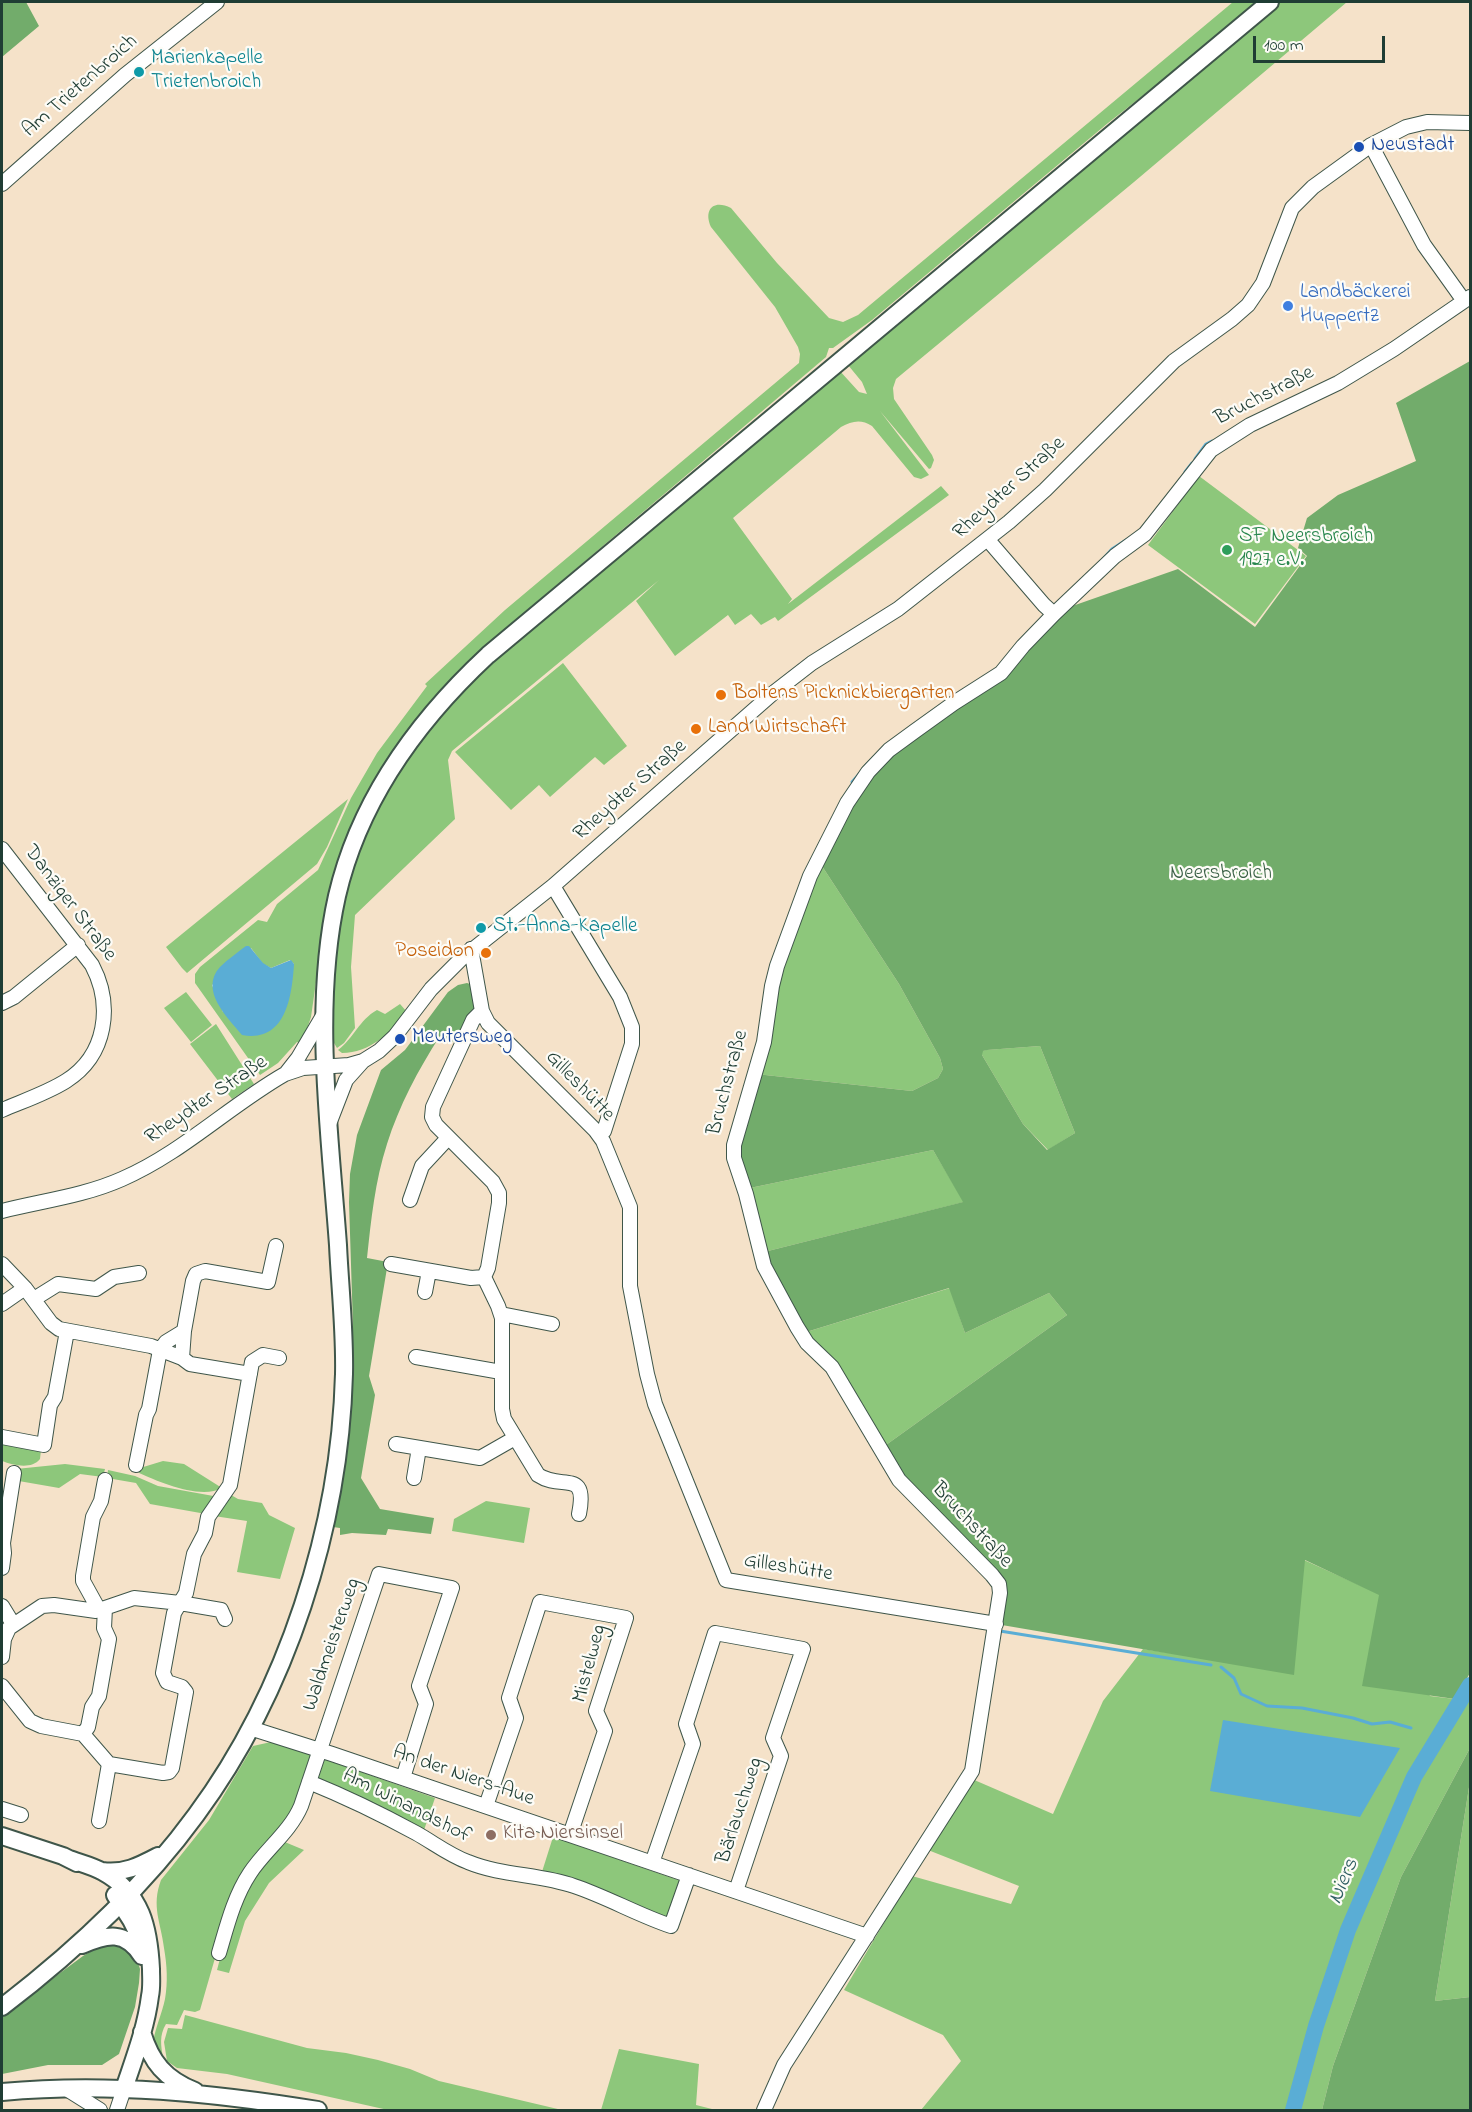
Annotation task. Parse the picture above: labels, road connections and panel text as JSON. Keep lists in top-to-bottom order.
{
  "streets": {
    "street": [
      "Am Trietenbroich",
      "Bruchstraße",
      "Rheydter Straße",
      "Danziger Straße",
      "Gilleshütte",
      "Waldmeisterweg",
      "Mistelweg",
      "An der Niers-Aue",
      "Am Winandshof",
      "Bärlauchweg"
    ]
  },
  "crossings": [
    ["Bruchstraße", "Gilleshütte"],
    ["Rheydter Straße", "Gilleshütte"],
    ["Waldmeisterweg", "An der Niers-Aue"],
    ["Waldmeisterweg", "Am Winandshof"],
    ["Mistelweg", "An der Niers-Aue"],
    ["An der Niers-Aue", "Am Winandshof"],
    ["An der Niers-Aue", "Bärlauchweg"]
  ],
  "water": ["Niers"],
  "parks": ["Neersbroich"],
  "places": [
    "Marienkapelle Trietenbroich",
    "Neustadt",
    "Landbäckerei Huppertz",
    "SF Neersbroich 1927 e.V.",
    "Boltens Picknickbiergarten",
    "Land Wirtschaft",
    "St.-Anna-Kapelle",
    "Poseidon",
    "Meutersweg",
    "Kita Niersinsel"
  ],
  "scale_bar": "100 m"
}
